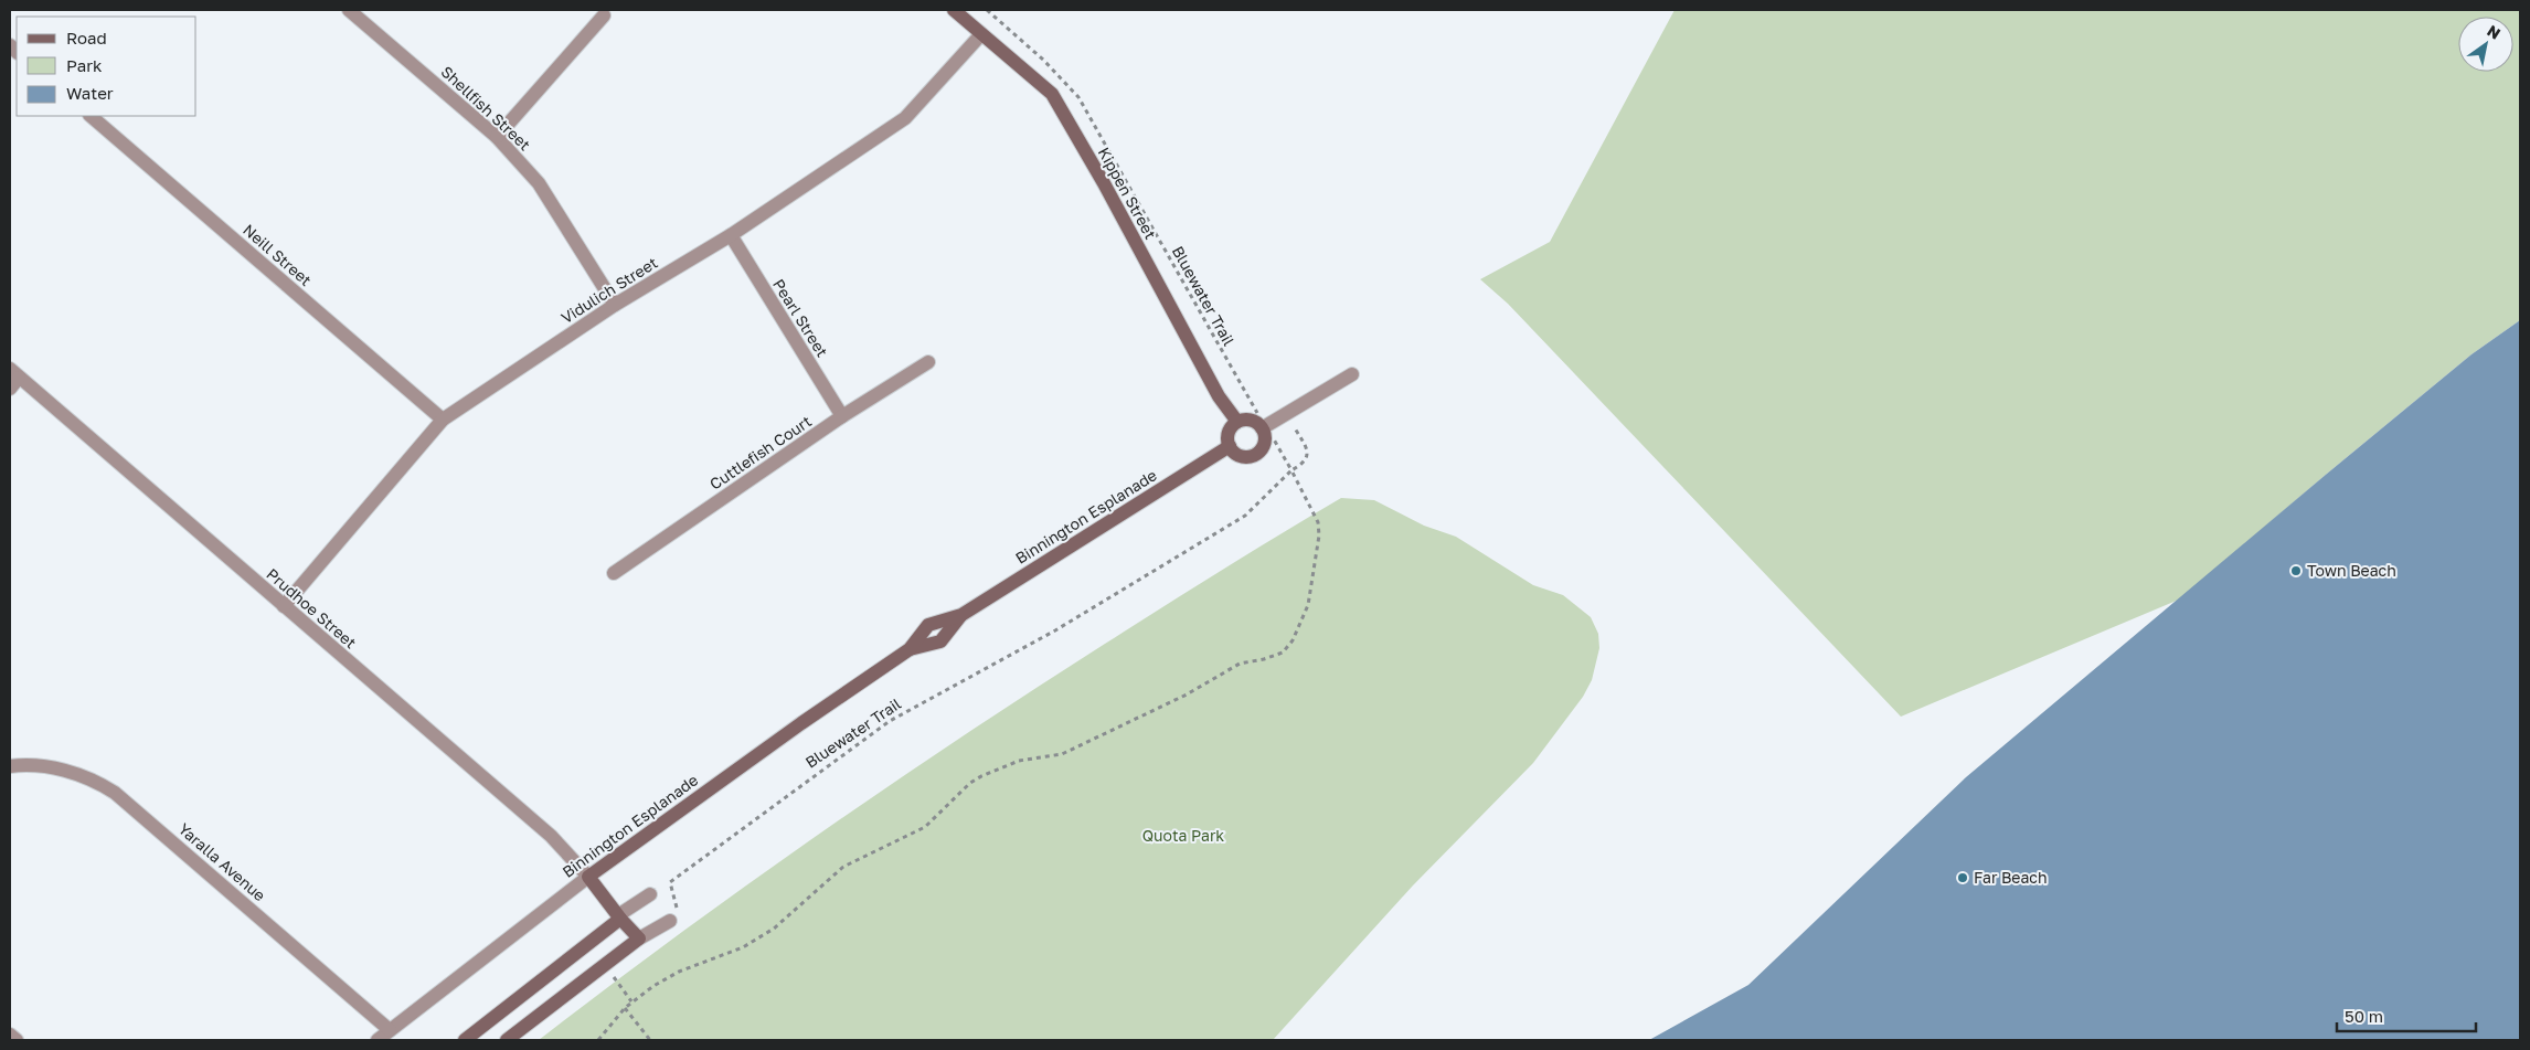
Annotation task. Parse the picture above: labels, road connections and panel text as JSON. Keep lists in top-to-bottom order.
{
  "streets": {
    "street": [
      "Shellfish Street",
      "Kippen Street",
      "Neill Street",
      "Vidulich Street",
      "Pearl Street",
      "Cuttlefish Court",
      "Binnington Esplanade",
      "Prudhoe Street",
      "Yaralla Avenue"
    ],
    "path": ["Bluewater Trail"]
  },
  "crossings": [
    ["Shellfish Street", "Vidulich Street"],
    ["Kippen Street", "Vidulich Street"],
    ["Kippen Street", "Bluewater Trail"],
    ["Kippen Street", "Binnington Esplanade"],
    ["Neill Street", "Vidulich Street"],
    ["Vidulich Street", "Pearl Street"],
    ["Vidulich Street", "Prudhoe Street"],
    ["Bluewater Trail", "Binnington Esplanade"],
    ["Pearl Street", "Cuttlefish Court"],
    ["Binnington Esplanade", "Prudhoe Street"],
    ["Binnington Esplanade", "Yaralla Avenue"]
  ],
  "parks": ["Quota Park"],
  "places": ["Town Beach", "Far Beach"],
  "legend": ["Road", "Park", "Water"],
  "scale_bar": "50 m",
  "north": "top right"
}
